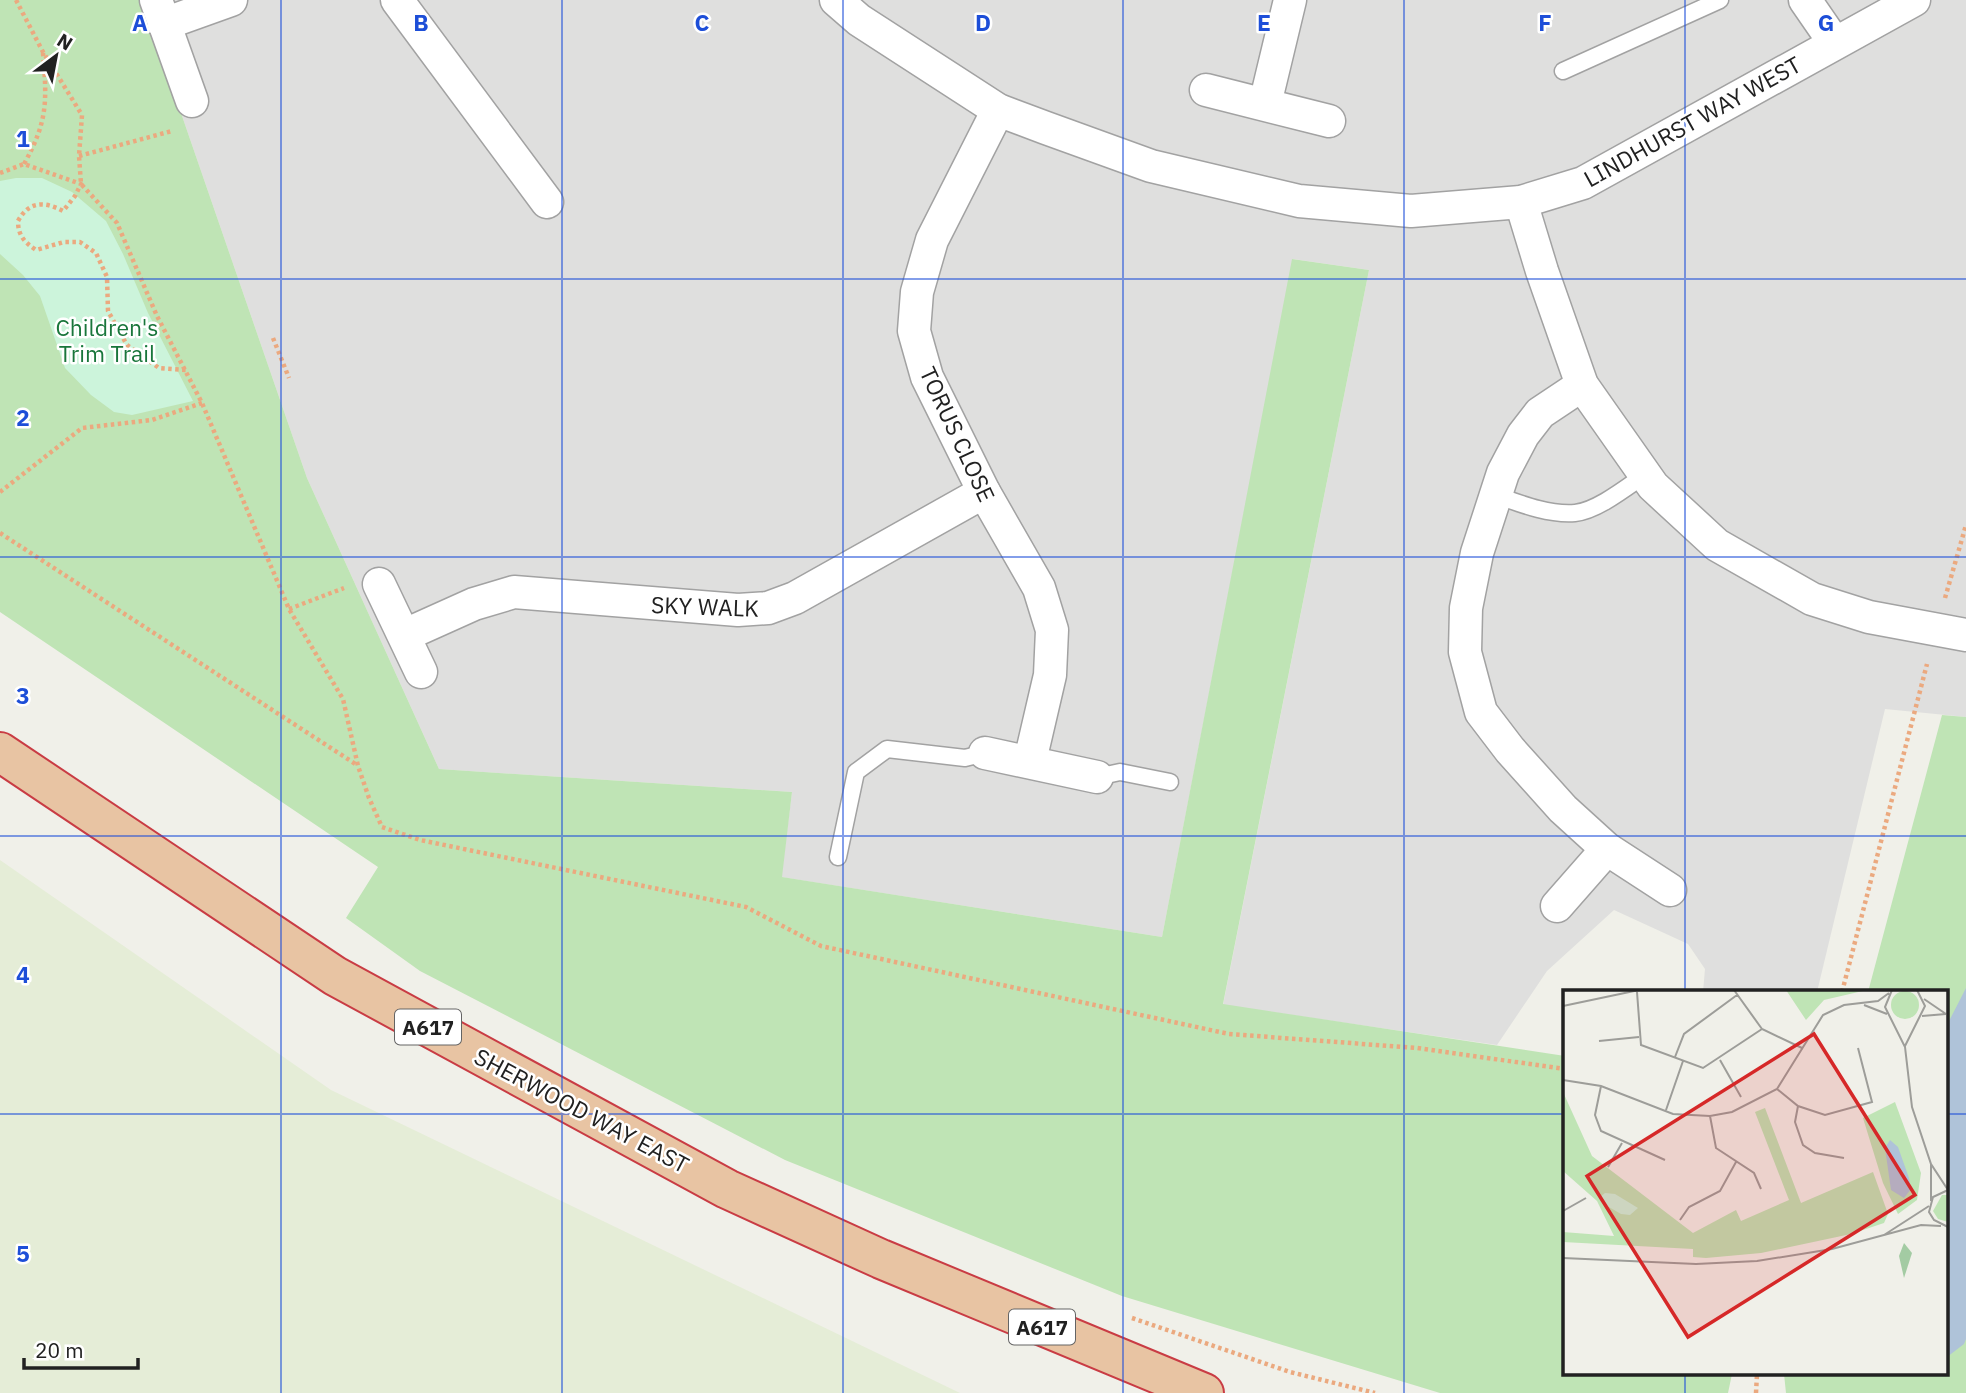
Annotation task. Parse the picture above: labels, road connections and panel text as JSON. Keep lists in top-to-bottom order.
{
  "streets": {
    "highway": ["A617", "SHERWOOD WAY EAST"],
    "street": ["LINDHURST WAY WEST", "TORUS CLOSE", "SKY WALK"]
  },
  "crossings": [
    ["LINDHURST WAY WEST", "TORUS CLOSE"],
    ["TORUS CLOSE", "SKY WALK"]
  ],
  "parks": ["Children's Trim Trail"],
  "scale_bar": "20 m",
  "north": "top right",
  "grid": {
    "columns": [
      "A",
      "B",
      "C",
      "D",
      "E",
      "F",
      "G"
    ],
    "rows": [
      "1",
      "2",
      "3",
      "4",
      "5"
    ]
  }
}
